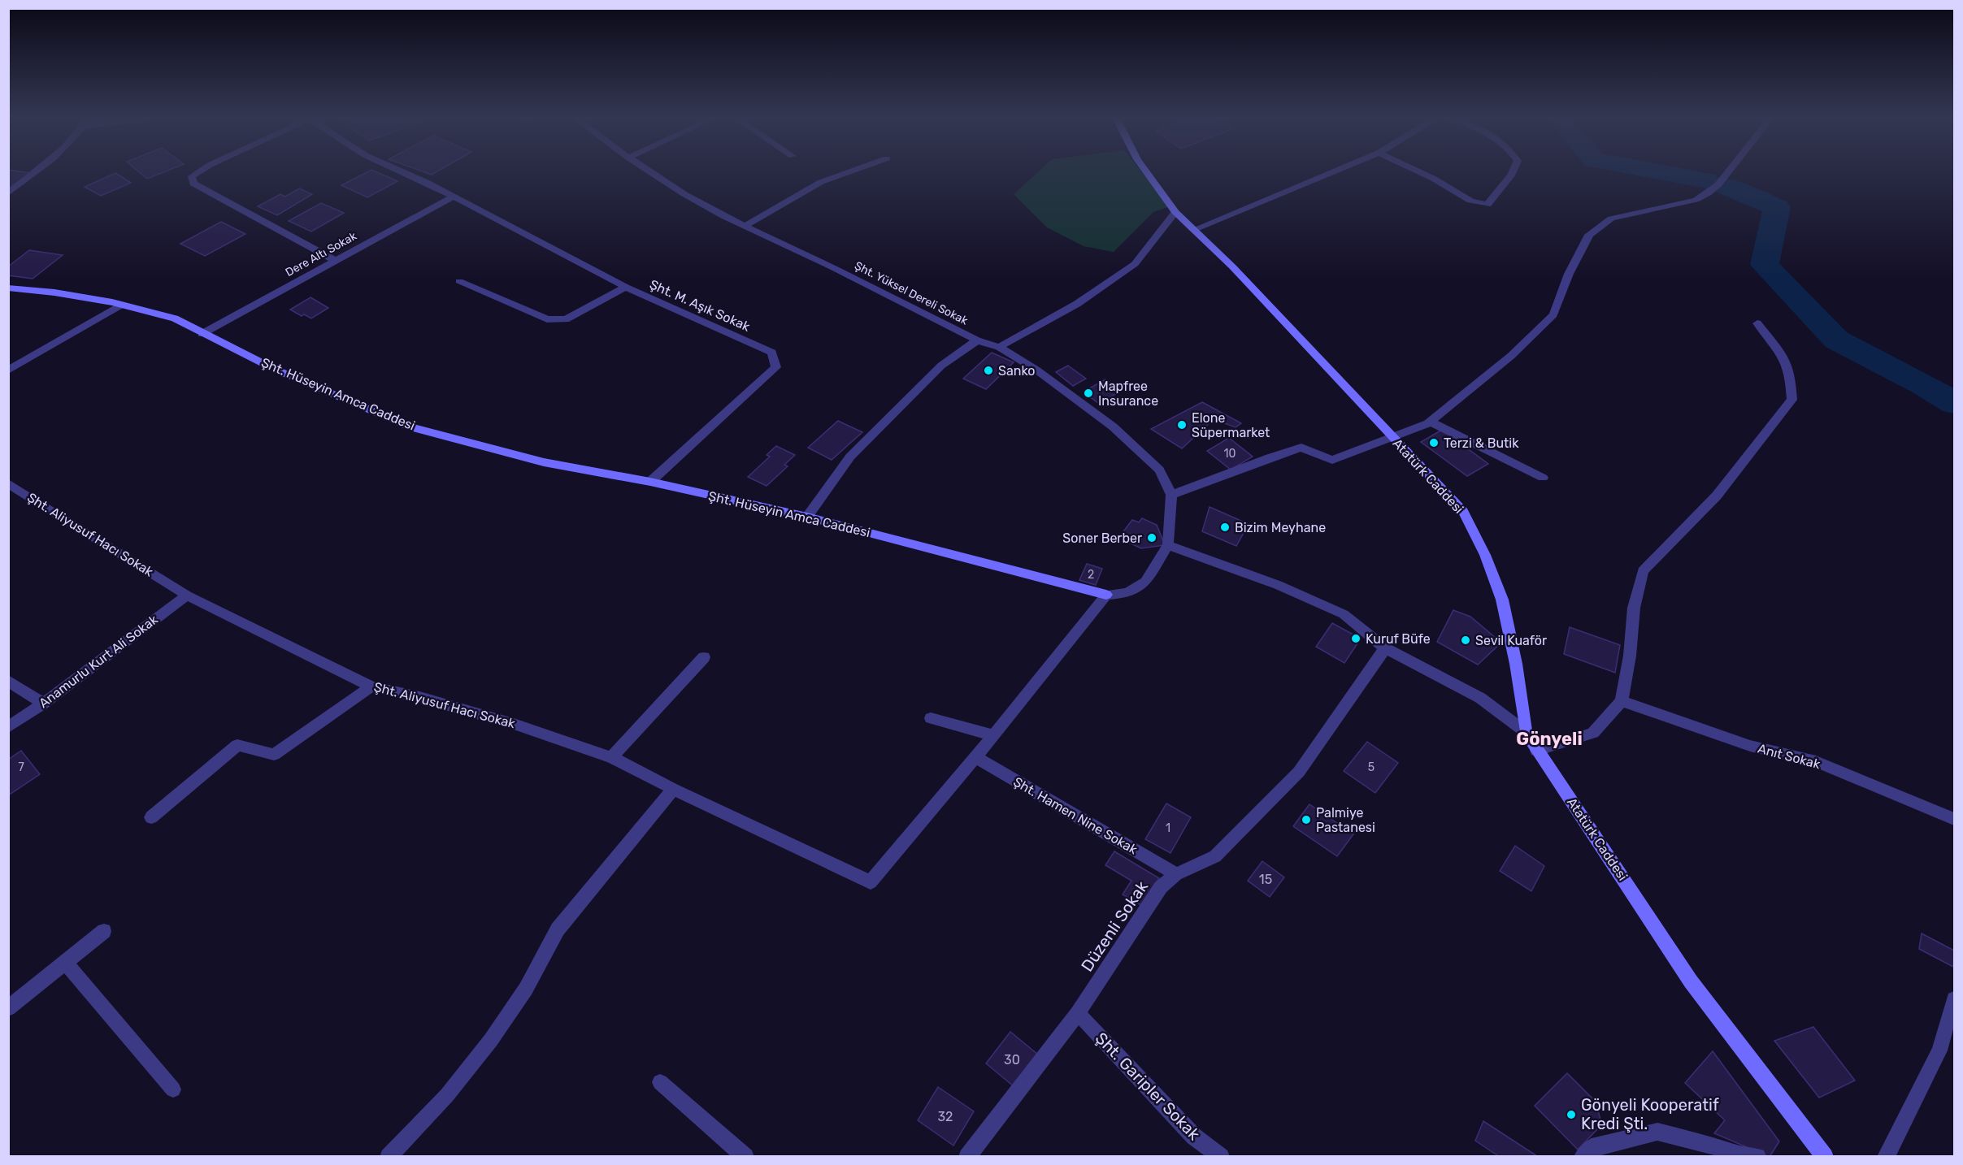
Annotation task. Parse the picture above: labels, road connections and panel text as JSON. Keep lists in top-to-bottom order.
{
  "streets": {
    "main road": ["Şht. Hüseyin Amca Caddesi", "Atatürk Caddesi"],
    "street": [
      "Dere Altı Sokak",
      "Şht. Yüksel Dereli Sokak",
      "Şht. M. Aşık Sokak",
      "Şht. Aliyusuf Hacı Sokak",
      "Anamurlu Kurt Ali Sokak",
      "Anıt Sokak",
      "Şht. Hamen Nine Sokak",
      "Düzenli Sokak",
      "Şht. Garipler Sokak"
    ]
  },
  "crossings": [
    ["Dere Altı Sokak", "Şht. M. Aşık Sokak"],
    ["Dere Altı Sokak", "Şht. Hüseyin Amca Caddesi"],
    ["Şht. Yüksel Dereli Sokak", "Şht. Hüseyin Amca Caddesi"],
    ["Şht. M. Aşık Sokak", "Şht. Hüseyin Amca Caddesi"],
    ["Şht. Aliyusuf Hacı Sokak", "Anamurlu Kurt Ali Sokak"],
    ["Şht. Aliyusuf Hacı Sokak", "Şht. Hamen Nine Sokak"],
    ["Şht. Hamen Nine Sokak", "Düzenli Sokak"],
    ["Düzenli Sokak", "Şht. Garipler Sokak"]
  ],
  "districts": ["Gönyeli"],
  "places": [
    "Sanko",
    "Mapfree Insurance",
    "Elone Süpermarket",
    "Terzi & Butik",
    "Bizim Meyhane",
    "Soner Berber",
    "Kuruf Büfe",
    "Sevil Kuaför",
    "Palmiye Pastanesi",
    "Gönyeli Kooperatif Kredi Şti."
  ],
  "house_numbers": [
    "10",
    "2",
    "7",
    "5",
    "1",
    "15",
    "30",
    "32"
  ]
}
